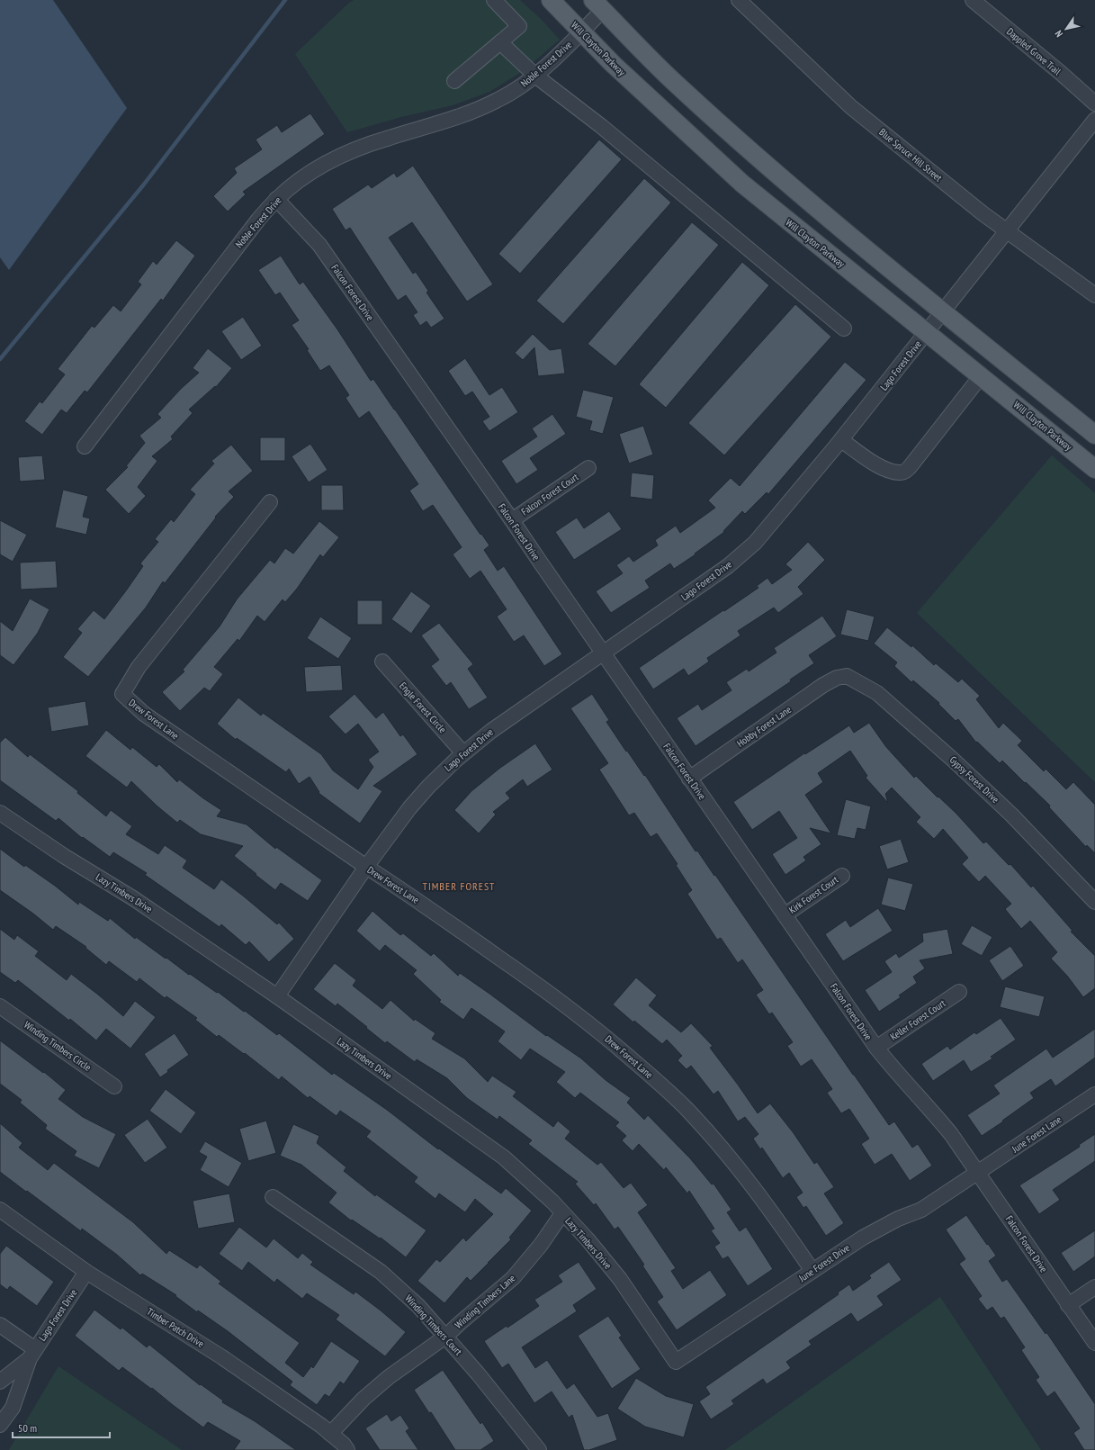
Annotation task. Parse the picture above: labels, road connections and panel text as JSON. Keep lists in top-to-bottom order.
{
  "streets": {
    "main road": ["Will Clayton Parkway"],
    "street": [
      "Dappled Grove Trail",
      "Noble Forest Drive",
      "Blue Spruce Hill Street",
      "Falcon Forest Drive",
      "Lago Forest Drive",
      "Falcon Forest Court",
      "Engle Forest Circle",
      "Drew Forest Lane",
      "Hobby Forest Lane",
      "Gypsy Forest Drive",
      "Lazy Timbers Drive",
      "Kirk Forest Court",
      "Keller Forest Court",
      "Winding Timbers Circle",
      "June Forest Lane",
      "June Forest Drive",
      "Winding Timbers Lane",
      "Winding Timbers Court",
      "Timber Patch Drive"
    ]
  },
  "crossings": [
    ["Will Clayton Parkway", "Noble Forest Drive"],
    ["Will Clayton Parkway", "Lago Forest Drive"],
    ["Noble Forest Drive", "Falcon Forest Drive"],
    ["Blue Spruce Hill Street", "Lago Forest Drive"],
    ["Falcon Forest Drive", "Lago Forest Drive"],
    ["Falcon Forest Drive", "Falcon Forest Court"],
    ["Falcon Forest Drive", "Hobby Forest Lane"],
    ["Falcon Forest Drive", "Kirk Forest Court"],
    ["Falcon Forest Drive", "Keller Forest Court"],
    ["Falcon Forest Drive", "June Forest Lane"],
    ["Falcon Forest Drive", "June Forest Drive"],
    ["Lago Forest Drive", "Engle Forest Circle"],
    ["Lago Forest Drive", "Drew Forest Lane"],
    ["Lago Forest Drive", "Lazy Timbers Drive"],
    ["Lago Forest Drive", "Timber Patch Drive"],
    ["Drew Forest Lane", "June Forest Drive"],
    ["Hobby Forest Lane", "Gypsy Forest Drive"],
    ["Lazy Timbers Drive", "June Forest Drive"],
    ["Lazy Timbers Drive", "Winding Timbers Lane"],
    ["June Forest Lane", "June Forest Drive"],
    ["Winding Timbers Lane", "Winding Timbers Court"],
    ["Winding Timbers Lane", "Timber Patch Drive"]
  ],
  "districts": ["TIMBER FOREST"],
  "scale_bar": "50 m",
  "north": "bottom left"
}
